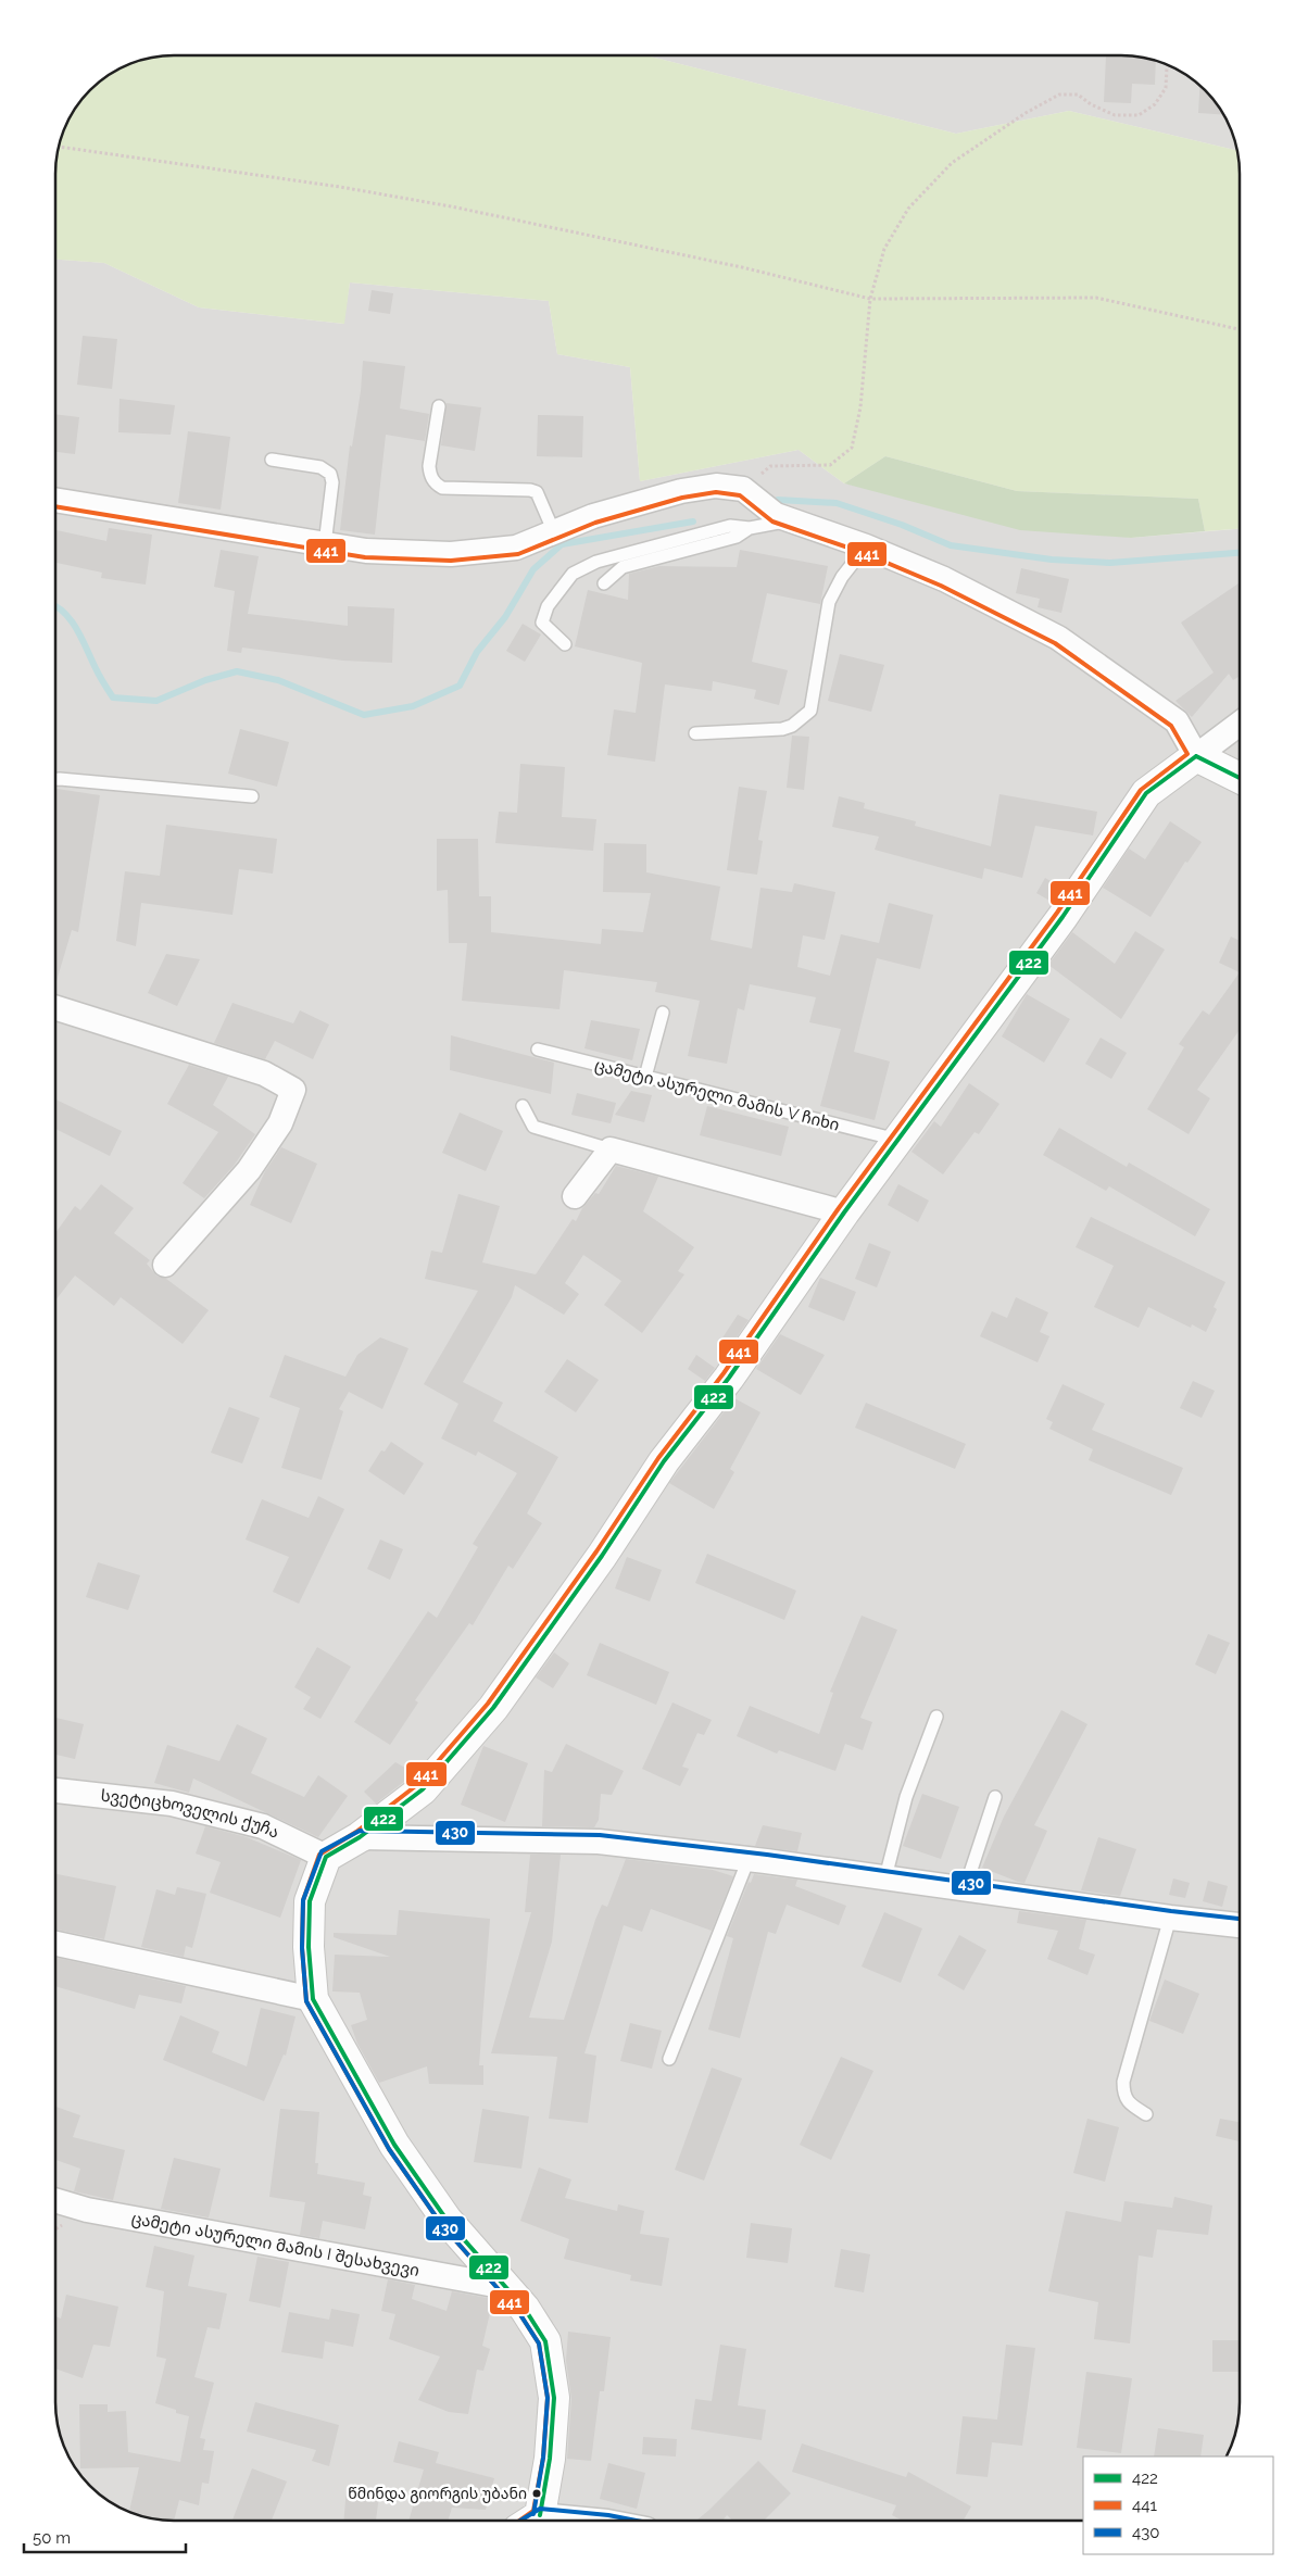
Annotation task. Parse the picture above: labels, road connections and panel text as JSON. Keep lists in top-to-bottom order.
{
  "streets": {
    "street": ["სვეტიცხოველის ქუჩა", "ცამეტი ასურელი მამის I შესახვევი"],
    "lane": ["ცამეტი ასურელი მამის V ჩიხი"]
  },
  "places": ["წმინდა გიორგის უბანი"],
  "lines": ["transit line 441", "transit line 422", "transit line 430"],
  "legend": ["422", "441", "430"],
  "scale_bar": "50 m"
}
